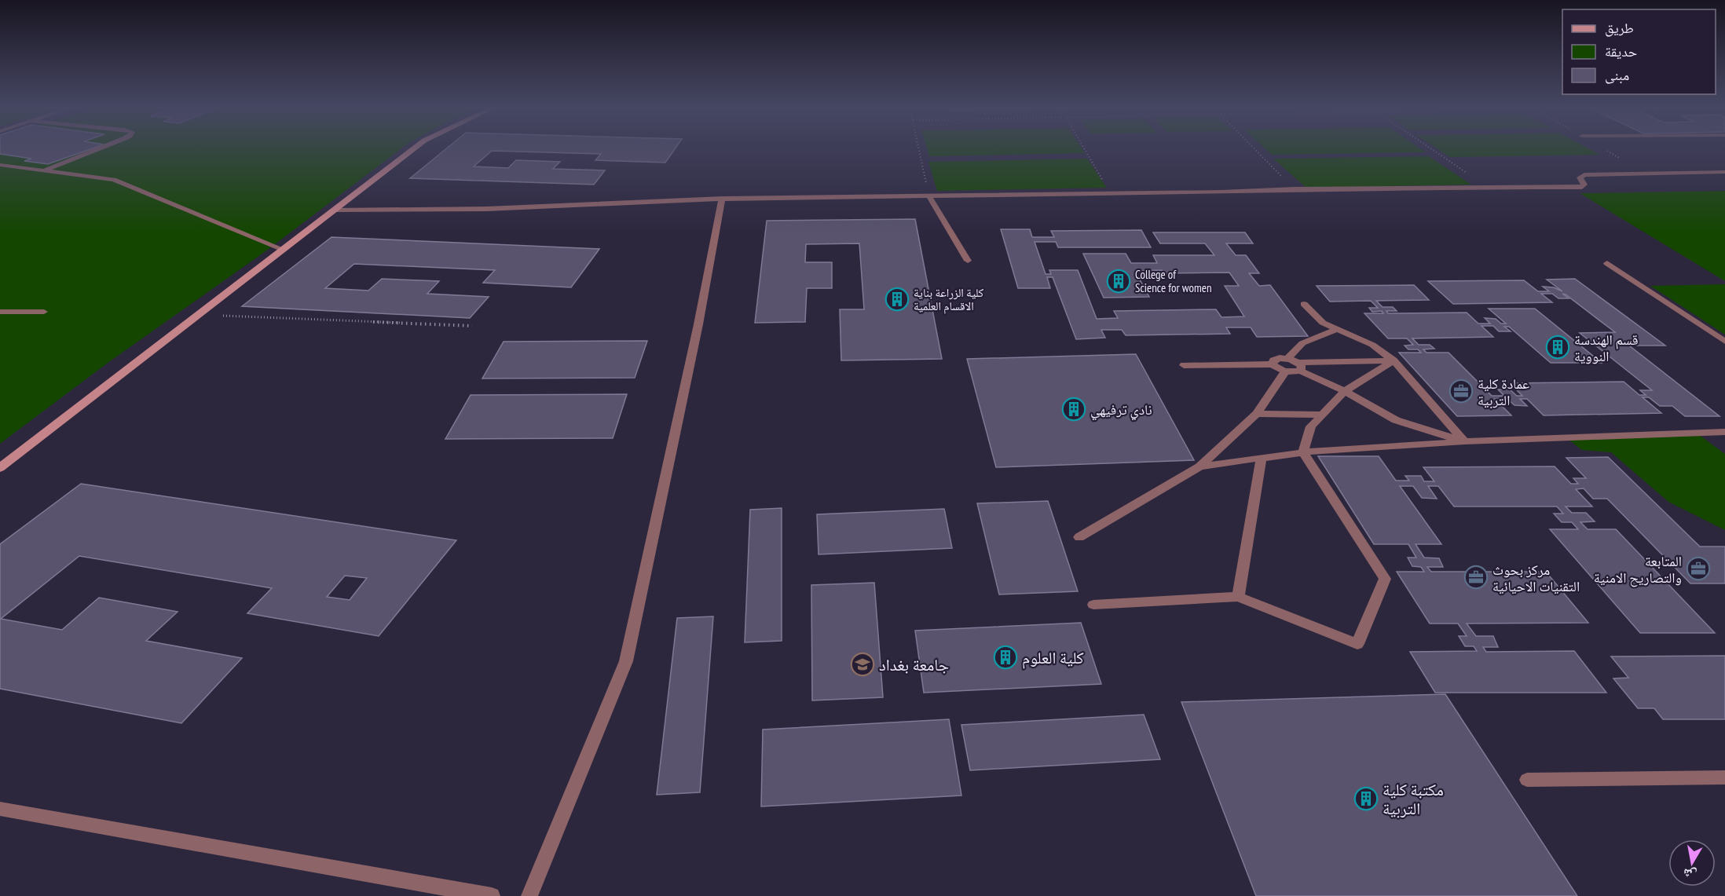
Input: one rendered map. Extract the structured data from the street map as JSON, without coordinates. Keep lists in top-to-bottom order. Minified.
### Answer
{"places":{"building":["College of Science for women","كلية الزراعة بناية الاقسام العلمية","قسم الهندسة النووية","نادي ترفيهي","كلية العلوم","مكتبة كلية التربية"],"office":["عمادة كلية التربية","المتابعة والتصاريح الامنية","مركز بحوث التقنيات الاحيائية"],"school or university":["جامعة بغداد"]},"legend":["طريق","حديقة","مبنى"],"north":"bottom"}
